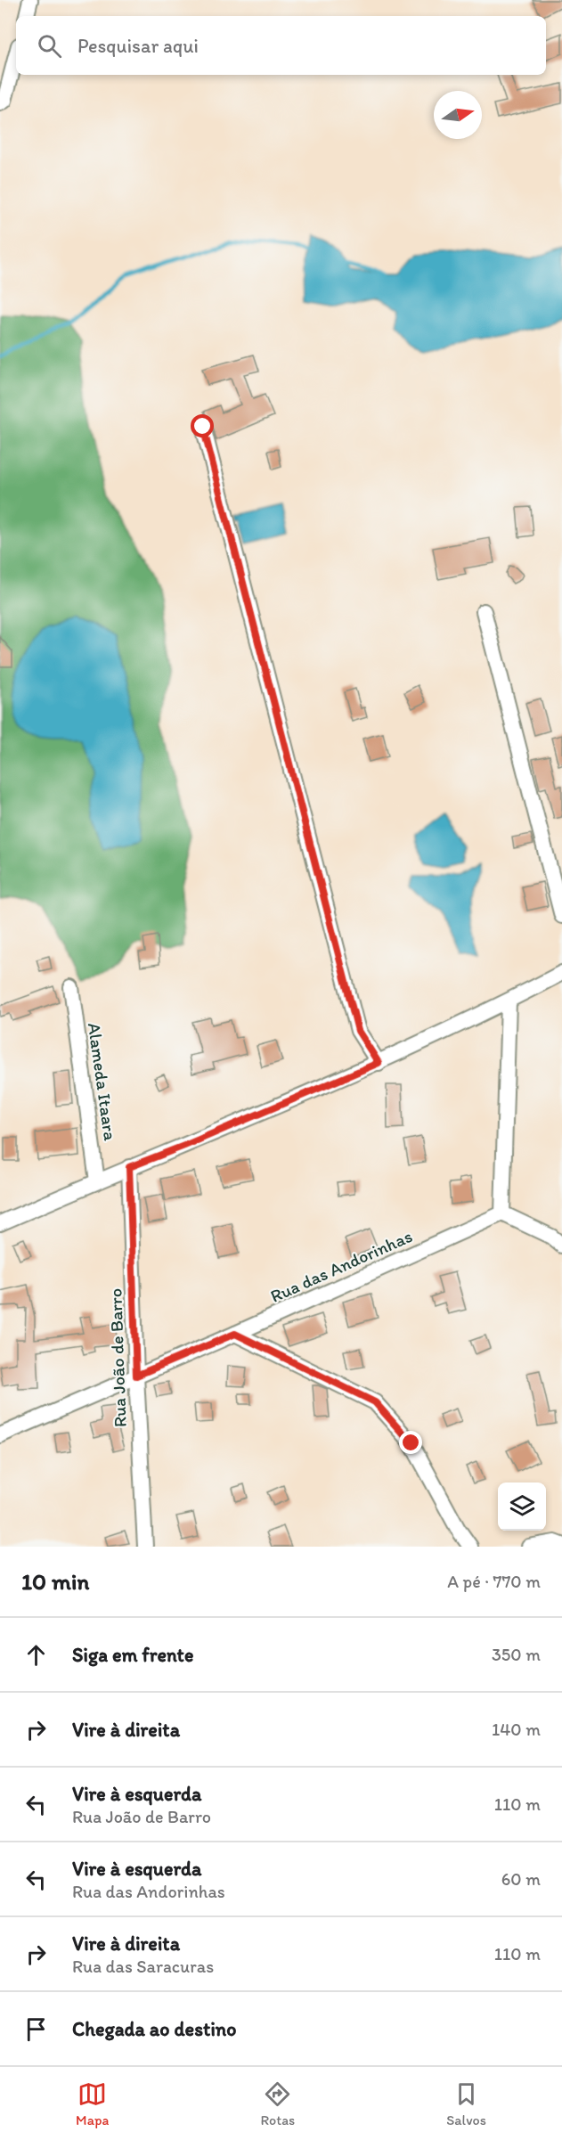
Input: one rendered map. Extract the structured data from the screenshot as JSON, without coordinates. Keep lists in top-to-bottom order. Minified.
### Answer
{"streets":{"street":["Alameda Itaara","Rua das Andorinhas","Rua João de Barro"]},"crossings":[["Rua das Andorinhas","Rua João de Barro"]],"north":"right","page":{"search":"Pesquisar aqui","heading":["10 min","A pé · 770 m"],"list":[["Siga em frente","350 m"],["Vire à direita","140 m"],["Vire à esquerda","Rua João de Barro","110 m"],["Vire à esquerda","Rua das Andorinhas","60 m"],["Vire à direita","Rua das Saracuras","110 m"],"Chegada ao destino"],"nav":["Mapa","Rotas","Salvos"]}}
